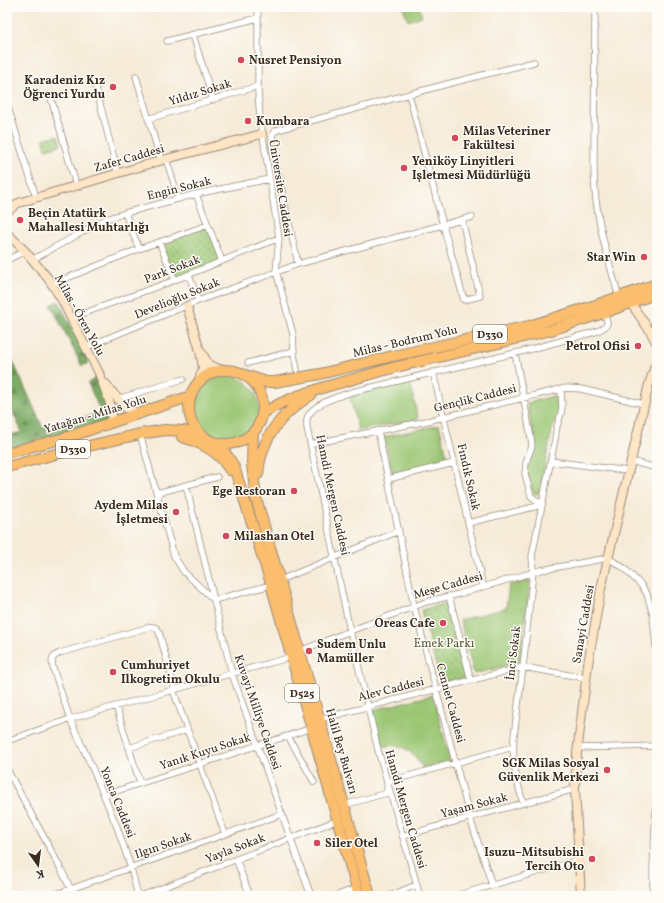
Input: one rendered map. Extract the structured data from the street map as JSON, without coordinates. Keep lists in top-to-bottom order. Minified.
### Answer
{"streets":{"highway":["D330","Milas - Bodrum Yolu","Yatağan - Milas Yolu","D525","Halil Bey Bulvarı"],"street":["Yıldız Sokak","Zafer Caddesi","Engin Sokak","Üniversite Caddesi","Park Sokak","Develioğlu Sokak","Milas - Ören Yolu","Gençlik Caddesi","Fındık Sokak","Hamdi Mergen Caddesi","Meşe Caddesi","Sanayi Caddesi","İnci Sokak","Alev Caddesi","Cennet Caddesi","Kuvayi Milliye Caddesi","Yanık Kuyu Sokak","Yonca Caddesi","Yaşam Sokak","Ilgın Sokak","Yayla Sokak"]},"crossings":[["Yıldız Sokak","Üniversite Caddesi"],["Zafer Caddesi","Üniversite Caddesi"],["Engin Sokak","Üniversite Caddesi"],["Engin Sokak","Milas - Ören Yolu"],["Üniversite Caddesi","Park Sokak"],["Üniversite Caddesi","Develioğlu Sokak"],["Park Sokak","Milas - Ören Yolu"],["Develioğlu Sokak","Milas - Ören Yolu"],["Milas - Bodrum Yolu","Yatağan - Milas Yolu"],["Milas - Bodrum Yolu","Hamdi Mergen Caddesi"],["Milas - Bodrum Yolu","D525"],["Gençlik Caddesi","Fındık Sokak"],["Gençlik Caddesi","Hamdi Mergen Caddesi"],["Gençlik Caddesi","Sanayi Caddesi"],["Gençlik Caddesi","İnci Sokak"],["Gençlik Caddesi","Cennet Caddesi"],["Yatağan - Milas Yolu","D525"],["Fındık Sokak","Hamdi Mergen Caddesi"],["Fındık Sokak","Meşe Caddesi"],["Hamdi Mergen Caddesi","Meşe Caddesi"],["Hamdi Mergen Caddesi","Alev Caddesi"],["Hamdi Mergen Caddesi","Yaşam Sokak"],["Meşe Caddesi","Sanayi Caddesi"],["Meşe Caddesi","İnci Sokak"],["Meşe Caddesi","Cennet Caddesi"],["Meşe Caddesi","Halil Bey Bulvarı"],["Sanayi Caddesi","Alev Caddesi"],["Sanayi Caddesi","Yaşam Sokak"],["İnci Sokak","Alev Caddesi"],["İnci Sokak","Yaşam Sokak"],["Alev Caddesi","Cennet Caddesi"],["Alev Caddesi","Halil Bey Bulvarı"],["D525","Halil Bey Bulvarı"],["Cennet Caddesi","Yaşam Sokak"],["Kuvayi Milliye Caddesi","Yanık Kuyu Sokak"],["Kuvayi Milliye Caddesi","Ilgın Sokak"],["Kuvayi Milliye Caddesi","Yayla Sokak"],["Yanık Kuyu Sokak","Halil Bey Bulvarı"],["Yanık Kuyu Sokak","Yonca Caddesi"],["Halil Bey Bulvarı","Yayla Sokak"],["Yonca Caddesi","Ilgın Sokak"],["Yonca Caddesi","Yayla Sokak"]],"parks":["Emek Parkı"],"places":["Nusret Pensiyon","Karadeniz Kız Öğrenci Yurdu","Kumbara","Milas Veteriner Fakültesi","Yeniköy Linyitleri Işletmesi Müdürlüğü","Beçin Atatürk Mahallesi Muhtarlığı","Star Win","Petrol Ofisi","Ege Restoran","Aydem Milas İşletmesi","Milashan Otel","Oreas Cafe","Sudem Unlu Mamüller","Cumhuriyet Ilkogretim Okulu","SGK Milas Sosyal Güvenlik Merkezi","Siler Otel","Isuzu–Mitsubishi Tercih Oto"],"north":"bottom"}
